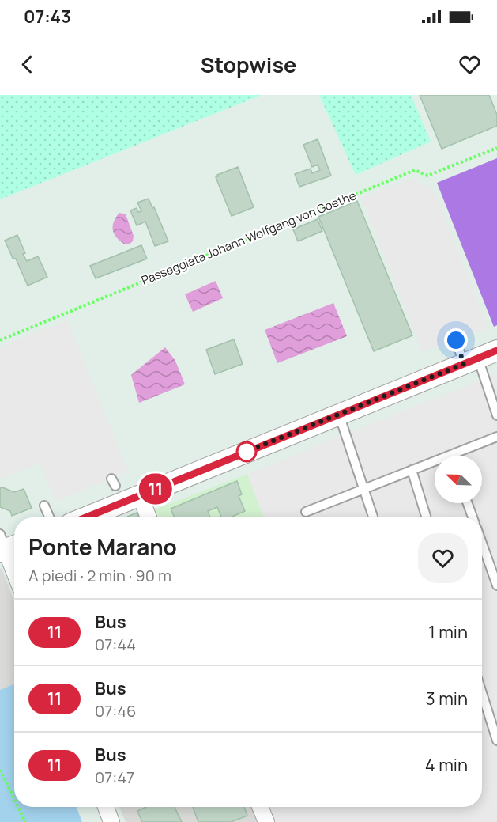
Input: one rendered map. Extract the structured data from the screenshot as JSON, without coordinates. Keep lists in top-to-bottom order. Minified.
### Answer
{"streets":{"path":["Passeggiata Johann Wolfgang von Goethe"]},"lines":["bus line 11"],"north":"top left","page":{"status":"07:43","header":"Stopwise","on_map":"11","heading":["Ponte Marano","A piedi · 2 min · 90 m"],"list":[{"mark":"11","name":"Bus","note":"07:44","value":"1 min"},{"mark":"11","name":"Bus","note":"07:46","value":"3 min"},{"mark":"11","name":"Bus","note":"07:47","value":"4 min"}]}}
